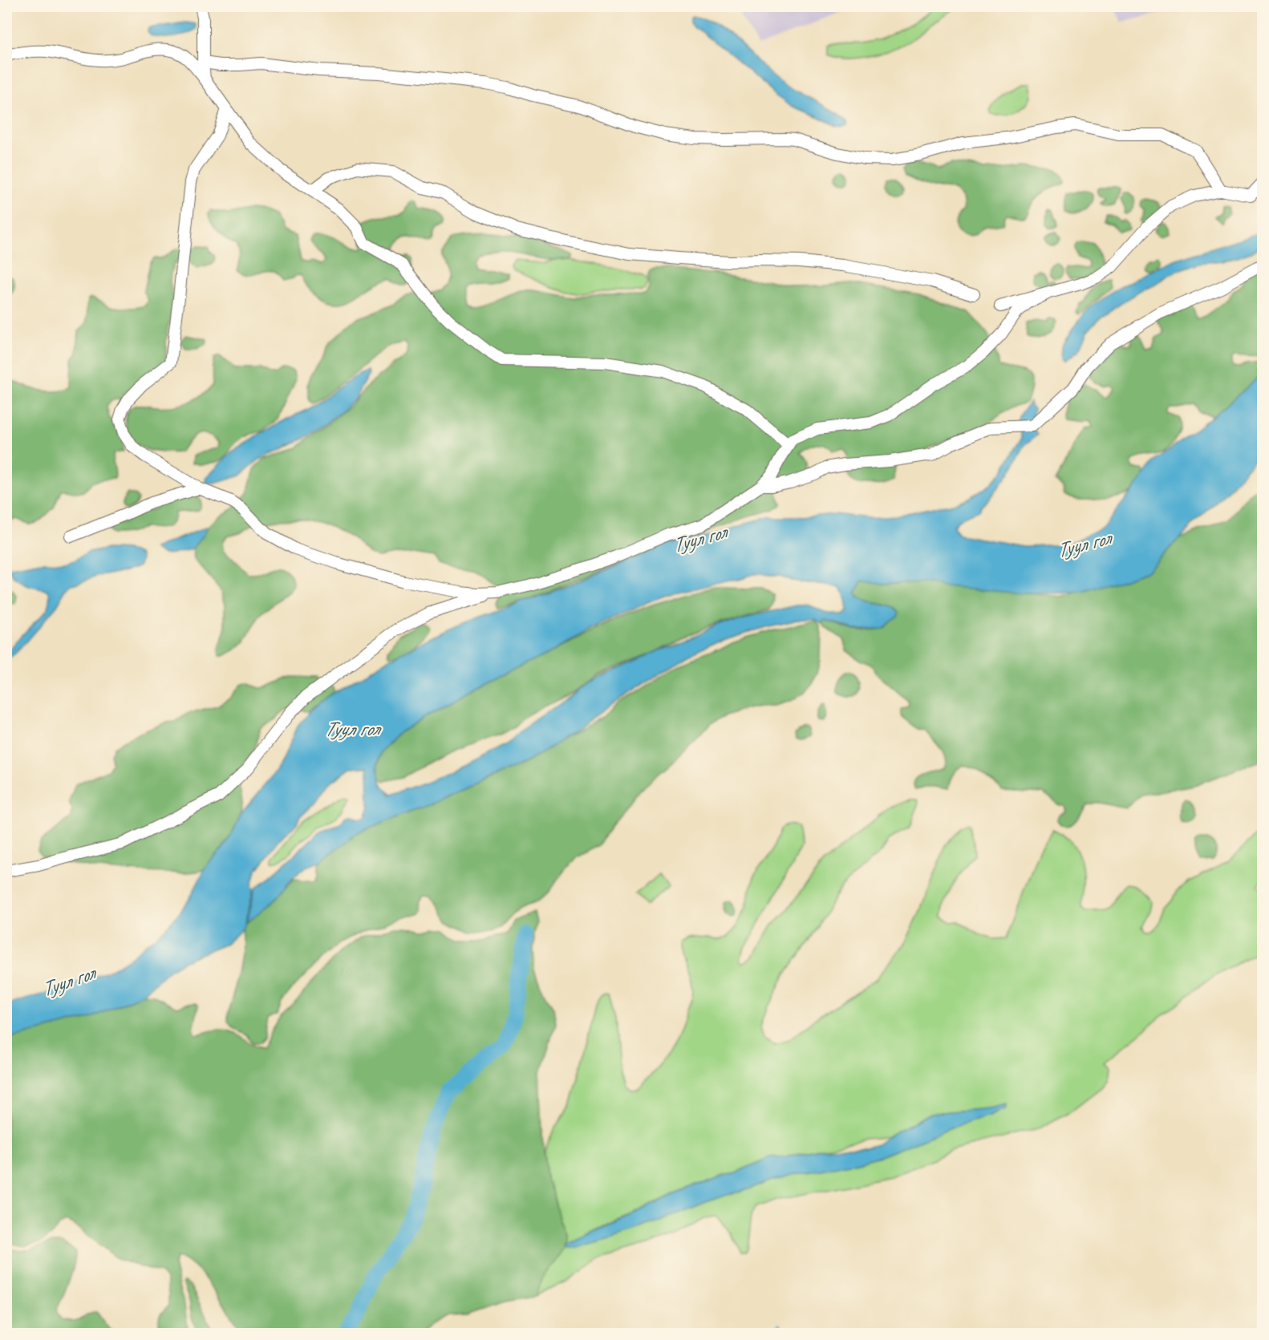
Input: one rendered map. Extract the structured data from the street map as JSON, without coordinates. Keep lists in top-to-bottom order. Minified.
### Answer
{"water":["Туул гол"]}
